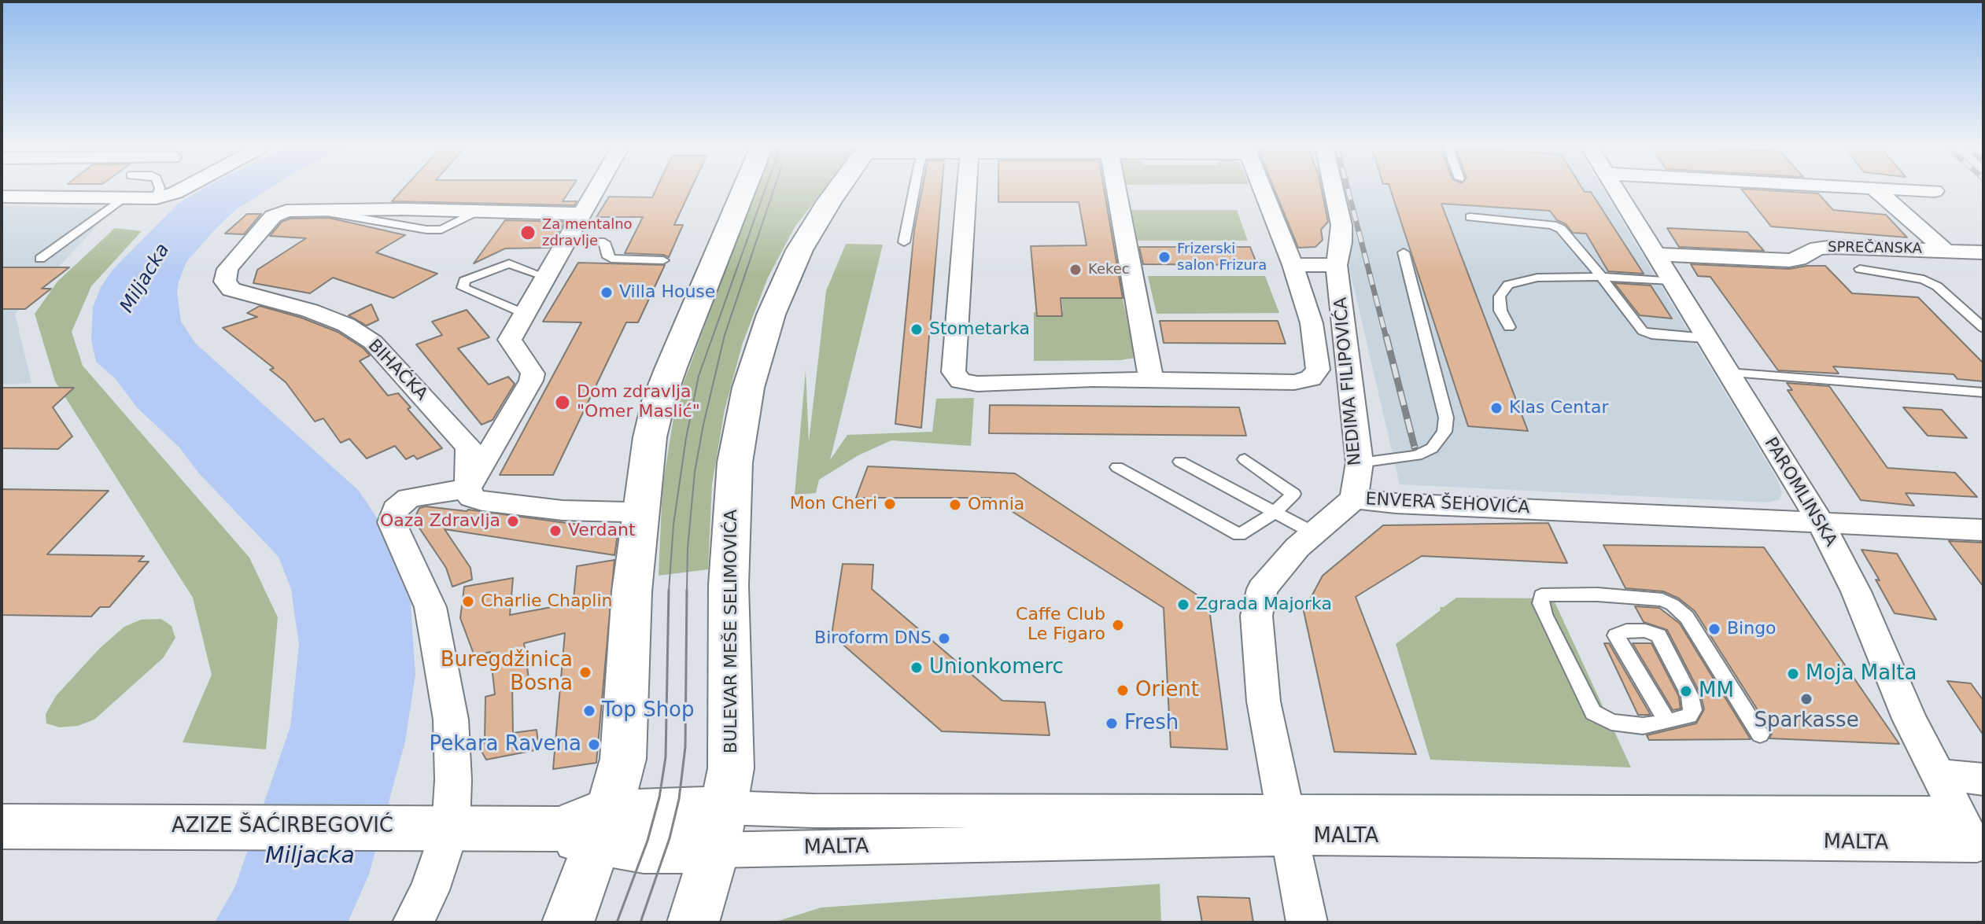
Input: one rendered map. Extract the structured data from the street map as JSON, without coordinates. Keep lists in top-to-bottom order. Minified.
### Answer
{"streets":{"main road":["BULEVAR MEŠE SELIMOVIĆA","AZIZE ŠAĆIRBEGOVIĆ"],"street":["SPREČANSKA","BIHAĆKA","NEDIMA FILIPOVIĆA","PAROMLINSKA","ENVERA ŠEHOVIĆA","MALTA"]},"crossings":[["SPREČANSKA","PAROMLINSKA"],["NEDIMA FILIPOVIĆA","ENVERA ŠEHOVIĆA"],["PAROMLINSKA","ENVERA ŠEHOVIĆA"],["PAROMLINSKA","MALTA"],["ENVERA ŠEHOVIĆA","MALTA"],["BULEVAR MEŠE SELIMOVIĆA","AZIZE ŠAĆIRBEGOVIĆ"],["BULEVAR MEŠE SELIMOVIĆA","MALTA"],["AZIZE ŠAĆIRBEGOVIĆ","MALTA"]],"water":["Miljacka"],"places":["Za mentalno zdravlje","Frizerski salon Frizura","Kekec","Villa House","Stometarka","Dom zdravlja \"Omer Maslić\"","Klas Centar","Mon Cheri","Omnia","Oaza Zdravlja","Verdant","Charlie Chaplin","Zgrada Majorka","Caffe Club Le Figaro","Bingo","Biroform DNS","Unionkomerc","Buregdžinica Bosna","Moja Malta","Orient","MM","Sparkasse","Top Shop","Fresh","Pekara Ravena"]}
